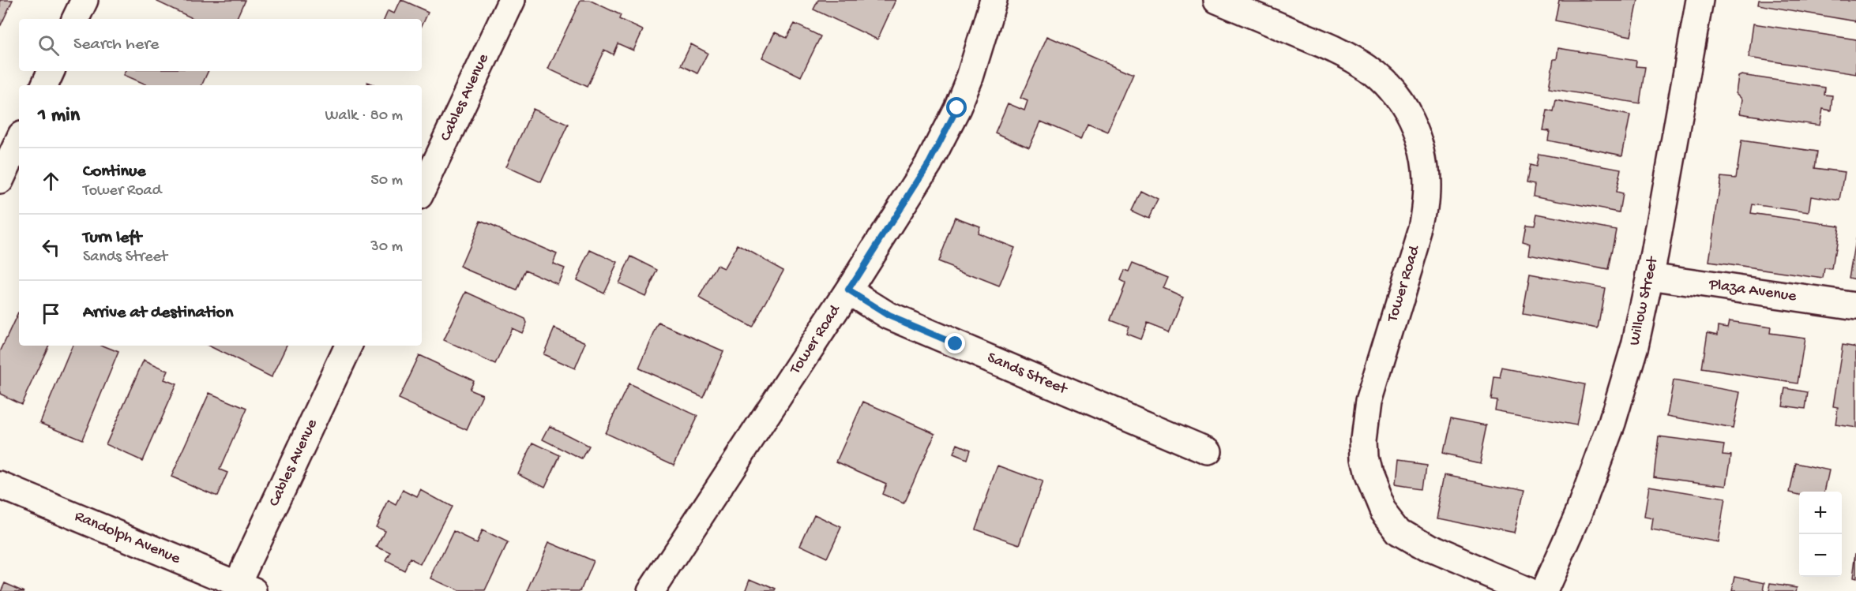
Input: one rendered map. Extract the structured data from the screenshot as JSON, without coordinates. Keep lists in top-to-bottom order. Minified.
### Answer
{"streets":{"street":["Cables Avenue","Tower Road","Plaza Avenue","Willow Street","Sands Street","Randolph Avenue"]},"crossings":[["Cables Avenue","Randolph Avenue"],["Tower Road","Sands Street"],["Plaza Avenue","Willow Street"]],"page":{"search":"Search here","heading":["1 min","Walk · 80 m"],"list":[["Continue","Tower Road","50 m"],["Turn left","Sands Street","30 m"],"Arrive at destination"],"map_buttons":["+","−"]}}
